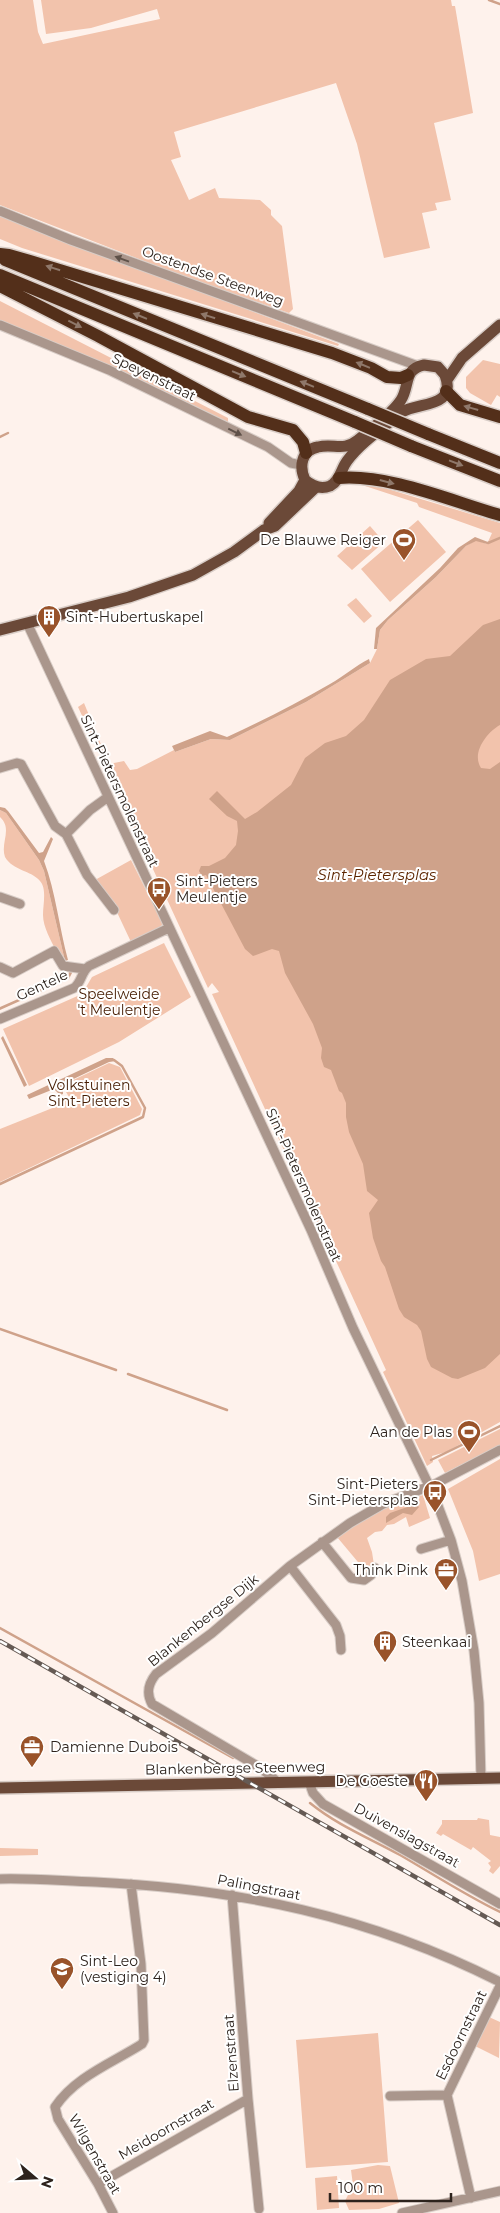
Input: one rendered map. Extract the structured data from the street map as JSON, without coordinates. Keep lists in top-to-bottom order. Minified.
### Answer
{"streets":{"main road":["Oostendse Steenweg","Blankenbergse Steenweg"],"street":["Speyenstraat","Sint-Pietersmolenstraat","Gentele","Blankenbergse Dijk","Duivenslagstraat","Palingstraat","Esdoornstraat","Elzenstraat","Meidoornstraat","Wilgenstraat"]},"crossings":[["Sint-Pietersmolenstraat","Gentele"],["Sint-Pietersmolenstraat","Blankenbergse Dijk"],["Sint-Pietersmolenstraat","Blankenbergse Steenweg"],["Blankenbergse Dijk","Blankenbergse Steenweg"],["Blankenbergse Steenweg","Duivenslagstraat"],["Palingstraat","Elzenstraat"],["Palingstraat","Wilgenstraat"],["Elzenstraat","Meidoornstraat"],["Meidoornstraat","Wilgenstraat"]],"one_way":["Oostendse Steenweg","Speyenstraat"],"water":["Sint-Pietersplas"],"parks":["Speelweide 't Meulentje","Volkstuinen Sint-Pieters"],"places":{"sports":["De Blauwe Reiger","Aan de Plas"],"building":["Sint-Hubertuskapel","Steenkaai"],"bus stop":["Sint-Pieters Meulentje","Sint-Pieters Sint-Pietersplas"],"office":["Think Pink","Damienne Dubois"],"restaurant":["De Goeste"],"school or university":["Sint-Leo (vestiging 4)"]},"scale_bar":"100 m","north":"right"}
